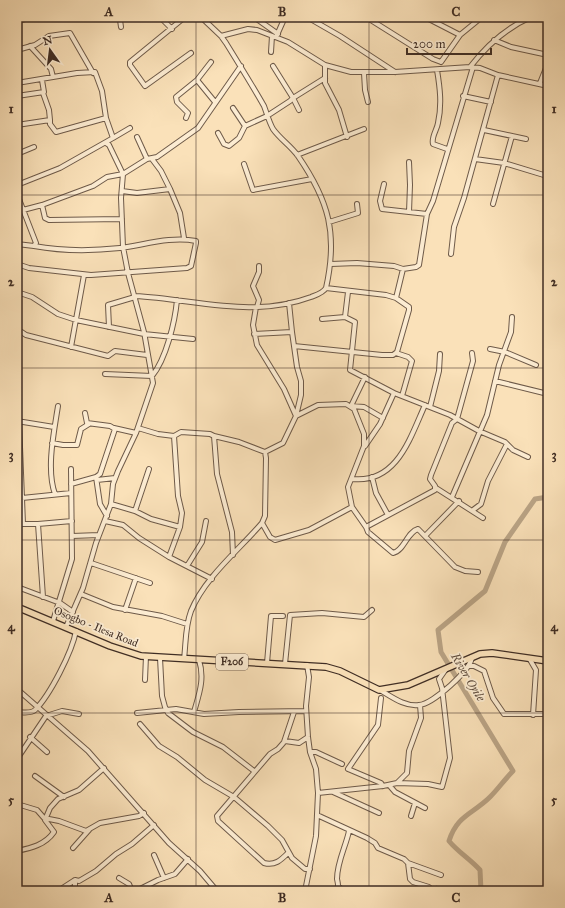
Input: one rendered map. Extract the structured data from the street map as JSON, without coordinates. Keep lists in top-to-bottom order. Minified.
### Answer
{"streets":{"main road":["Osogbo - Ilesa Road","F206"]},"water":["River Oyile"],"scale_bar":"200 m","north":"top","grid":{"columns":["A","B","C"],"rows":["1","2","3","4","5"]}}
